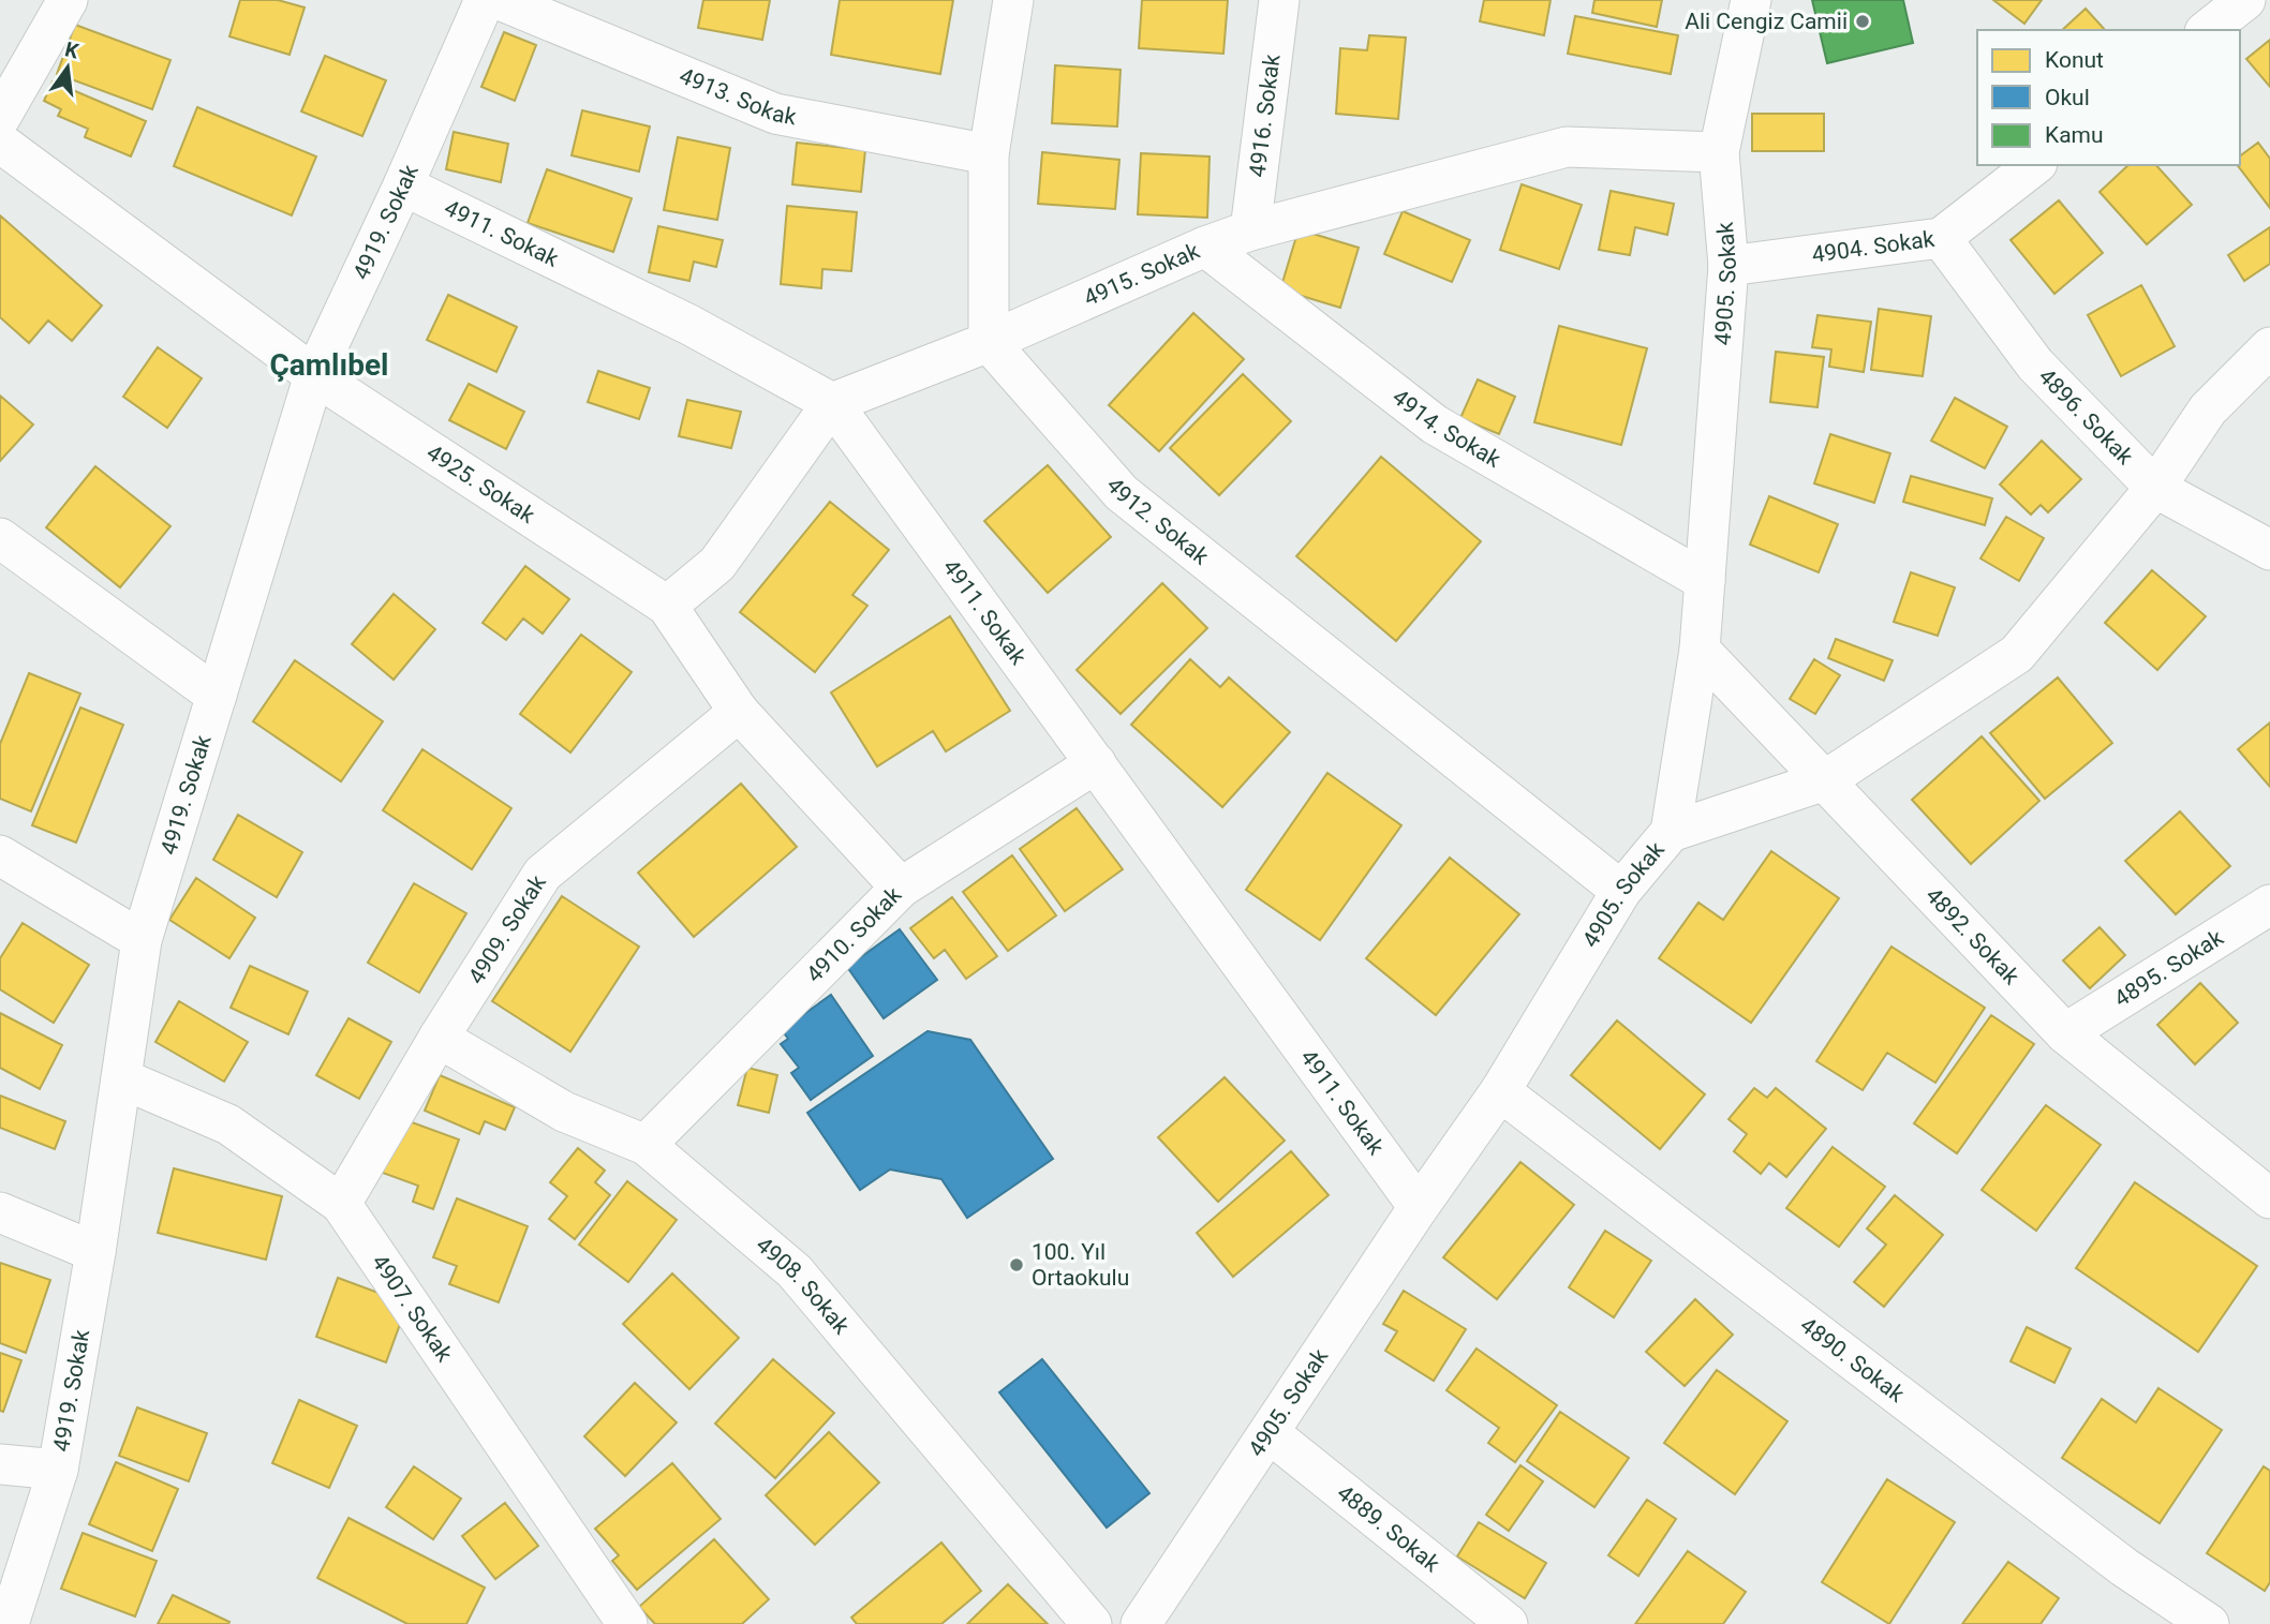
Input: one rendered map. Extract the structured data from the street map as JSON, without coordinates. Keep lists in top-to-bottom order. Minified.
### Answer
{"streets":{"street":["4913. Sokak","4916. Sokak","4919. Sokak","4911. Sokak","4904. Sokak","4915. Sokak","4905. Sokak","4896. Sokak","4914. Sokak","4925. Sokak","4912. Sokak","4909. Sokak","4910. Sokak","4892. Sokak","4895. Sokak","4908. Sokak","4907. Sokak","4890. Sokak","4889. Sokak"]},"crossings":[["4916. Sokak","4915. Sokak"],["4919. Sokak","4911. Sokak"],["4919. Sokak","4925. Sokak"],["4919. Sokak","4907. Sokak"],["4911. Sokak","4915. Sokak"],["4911. Sokak","4905. Sokak"],["4911. Sokak","4910. Sokak"],["4904. Sokak","4905. Sokak"],["4904. Sokak","4896. Sokak"],["4915. Sokak","4905. Sokak"],["4915. Sokak","4914. Sokak"],["4915. Sokak","4912. Sokak"],["4905. Sokak","4914. Sokak"],["4905. Sokak","4912. Sokak"],["4905. Sokak","4892. Sokak"],["4905. Sokak","4890. Sokak"],["4905. Sokak","4889. Sokak"],["4925. Sokak","4909. Sokak"],["4925. Sokak","4910. Sokak"],["4909. Sokak","4908. Sokak"],["4909. Sokak","4907. Sokak"],["4910. Sokak","4908. Sokak"],["4892. Sokak","4895. Sokak"]],"districts":["Çamlıbel"],"places":["Ali Cengiz Camii","100. Yıl Ortaokulu"],"legend":["Konut","Okul","Kamu"],"north":"top"}
